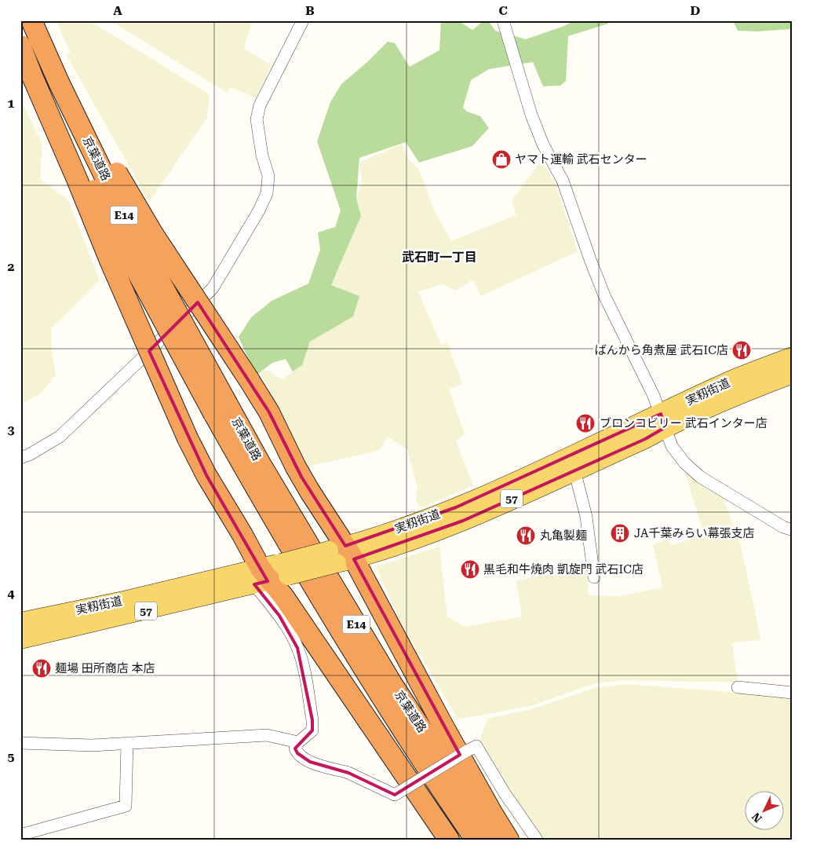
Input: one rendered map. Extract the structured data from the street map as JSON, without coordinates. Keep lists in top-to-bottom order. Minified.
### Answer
{"streets":{"highway":["京葉道路","E14"],"main road":["実籾街道","57"]},"districts":["武石町一丁目"],"places":{"shop":["ヤマト運輸 武石センター"],"restaurant":["ばんから角煮屋 武石IC店","ブロンコビリー 武石インター店","丸亀製麺","黒毛和牛焼肉 凱旋門 武石IC店","麺場 田所商店 本店"],"building":["JA千葉みらい幕張支店"]},"north":"bottom left","grid":{"columns":["A","B","C","D"],"rows":["1","2","3","4","5"]}}
